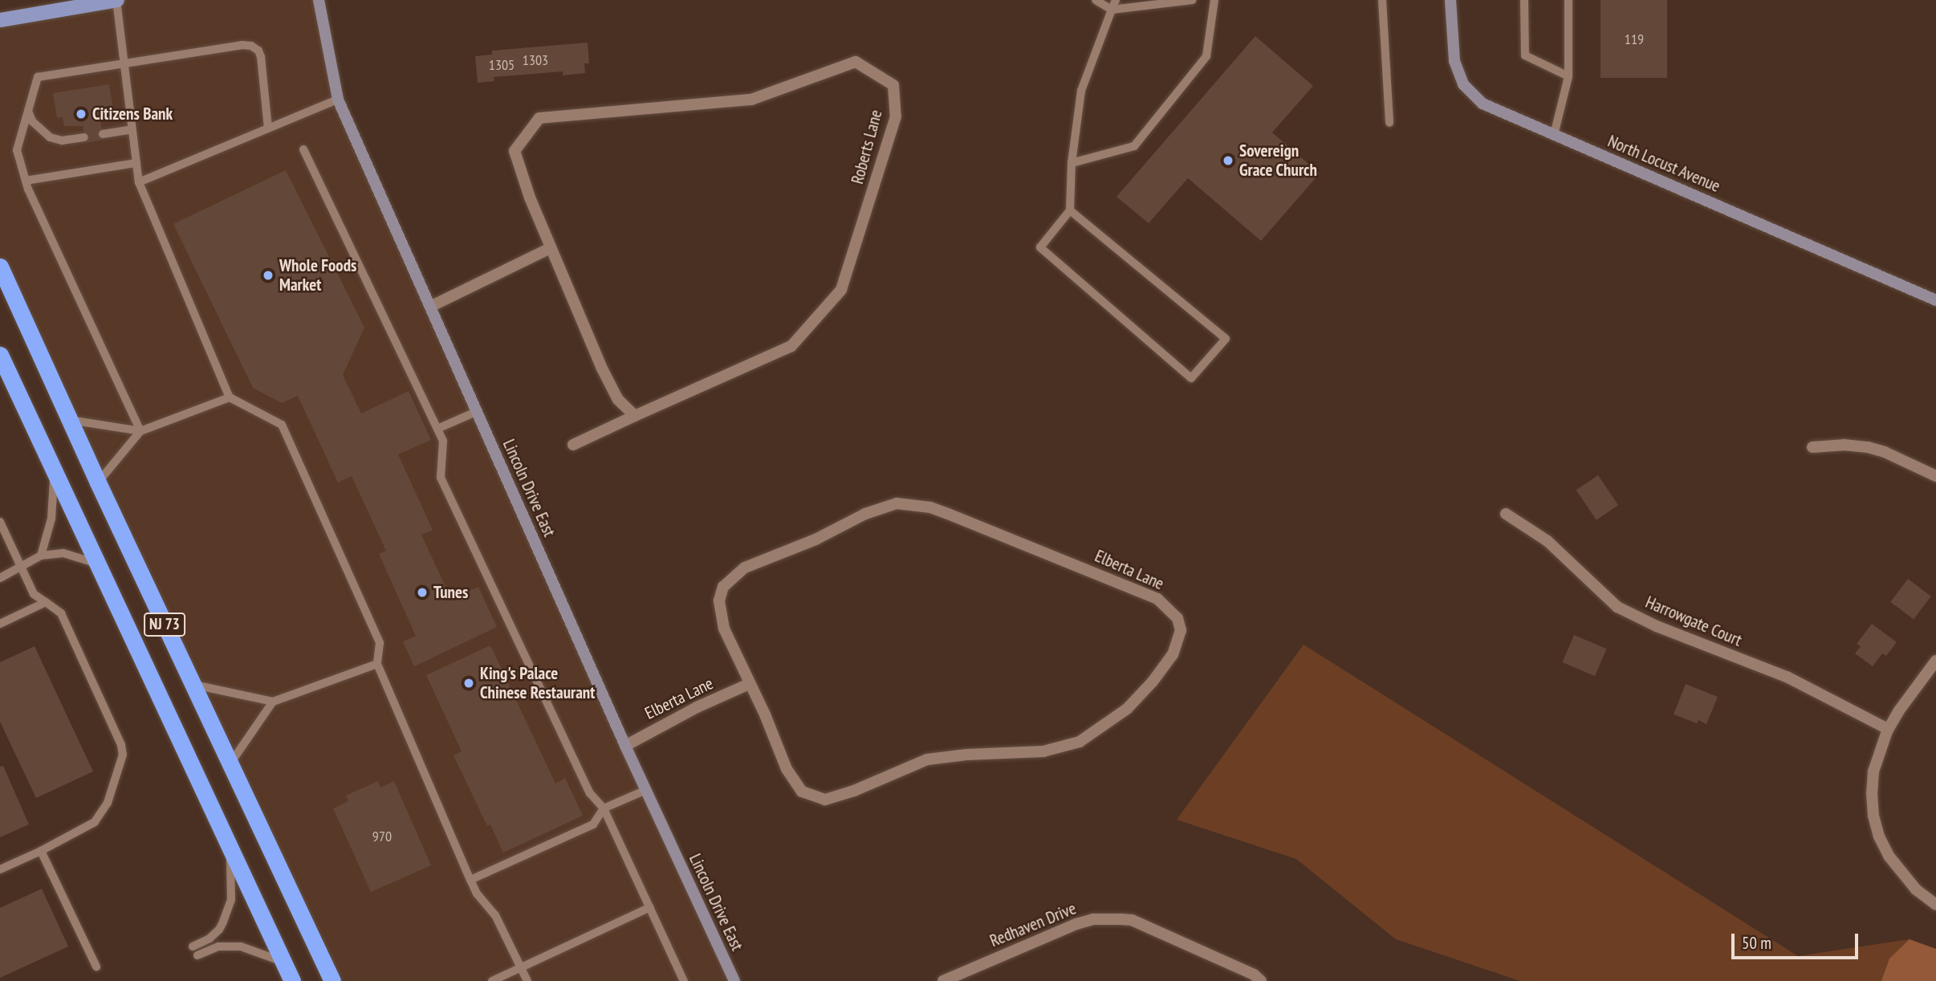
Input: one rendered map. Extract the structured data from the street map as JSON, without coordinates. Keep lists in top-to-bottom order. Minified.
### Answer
{"streets":{"highway":["NJ 73"],"street":["Roberts Lane","North Locust Avenue","Lincoln Drive East","Elberta Lane","Harrowgate Court","Redhaven Drive"]},"crossings":[["Lincoln Drive East","Elberta Lane"]],"places":["Citizens Bank","Sovereign Grace Church","Whole Foods Market","Tunes","King's Palace Chinese Restaurant"],"house_numbers":["119","1303","1305","970"],"scale_bar":"50 m"}
